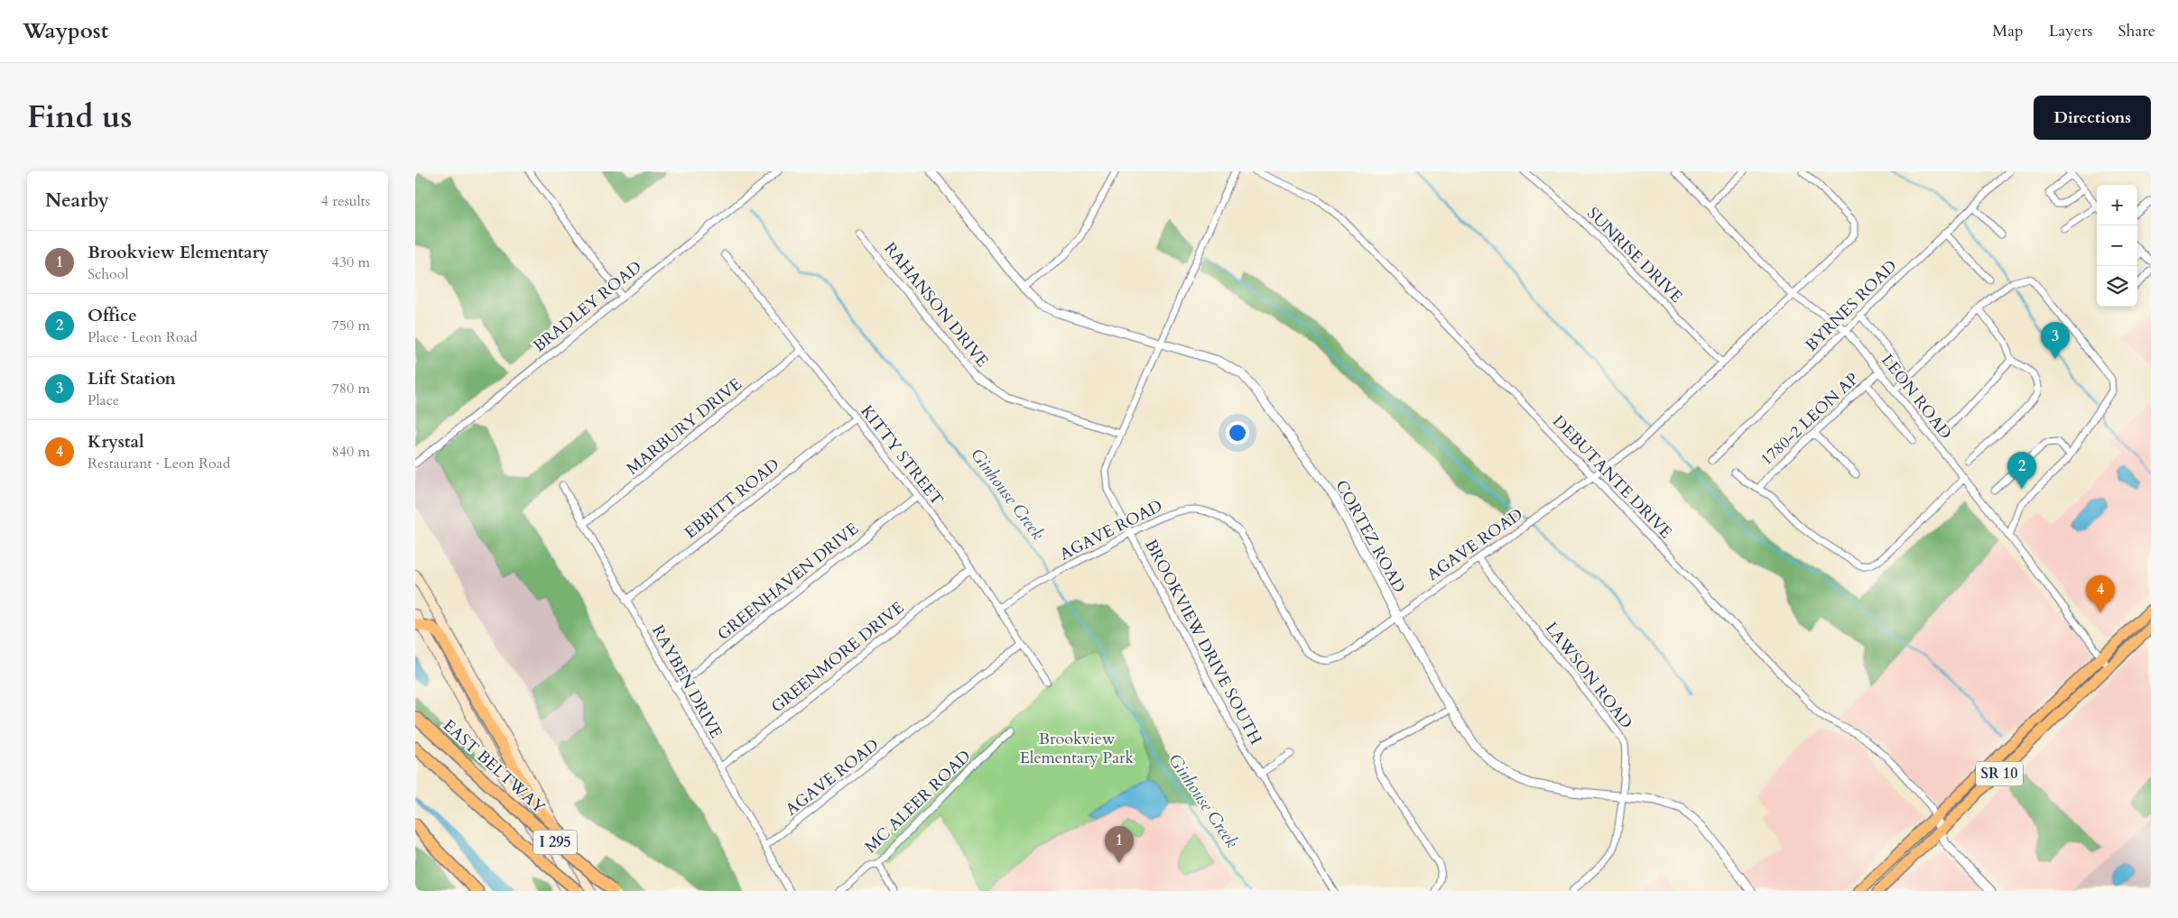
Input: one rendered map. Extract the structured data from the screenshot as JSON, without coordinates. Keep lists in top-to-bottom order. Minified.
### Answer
{"streets":{"highway":["EAST BELTWAY","SR 10","I 295"],"street":["SUNRISE DRIVE","RAHANSON DRIVE","BYRNES ROAD","BRADLEY ROAD","LEON ROAD","1780-2 LEON AP","MARBURY DRIVE","KITTY STREET","DEBUTANTE DRIVE","EBBITT ROAD","AGAVE ROAD","CORTEZ ROAD","GREENHAVEN DRIVE","BROOKVIEW DRIVE SOUTH","GREENMORE DRIVE","LAWSON ROAD","RAYBEN DRIVE","MC ALEER ROAD"]},"crossings":[["SUNRISE DRIVE","AGAVE ROAD"],["RAHANSON DRIVE","BROOKVIEW DRIVE SOUTH"],["BYRNES ROAD","LEON ROAD"],["LEON ROAD","1780-2 LEON AP"],["LEON ROAD","AGAVE ROAD"],["LEON ROAD","SR 10"],["MARBURY DRIVE","KITTY STREET"],["MARBURY DRIVE","RAYBEN DRIVE"],["KITTY STREET","EBBITT ROAD"],["KITTY STREET","AGAVE ROAD"],["KITTY STREET","GREENHAVEN DRIVE"],["KITTY STREET","GREENMORE DRIVE"],["DEBUTANTE DRIVE","AGAVE ROAD"],["DEBUTANTE DRIVE","SR 10"],["EBBITT ROAD","RAYBEN DRIVE"],["AGAVE ROAD","CORTEZ ROAD"],["AGAVE ROAD","BROOKVIEW DRIVE SOUTH"],["AGAVE ROAD","LAWSON ROAD"],["AGAVE ROAD","RAYBEN DRIVE"],["CORTEZ ROAD","BROOKVIEW DRIVE SOUTH"],["CORTEZ ROAD","LAWSON ROAD"],["GREENHAVEN DRIVE","RAYBEN DRIVE"],["GREENMORE DRIVE","RAYBEN DRIVE"]],"water":["Ginhouse Creek"],"parks":["Brookview Elementary Park"],"page":{"header":"Waypost","nav":["Map","Layers","Share"],"title":"Find us","buttons":"Directions","heading":["Nearby","4 results"],"map_buttons":["+","−"],"list":[{"mark":"1","name":"Brookview Elementary","note":"School","value":"430 m"},{"mark":"2","name":"Office","note":"Place · Leon Road","value":"750 m"},{"mark":"3","name":"Lift Station","note":"Place","value":"780 m"},{"mark":"4","name":"Krystal","note":"Restaurant · Leon Road","value":"840 m"}],"pins":["3","2","4","1"]}}
